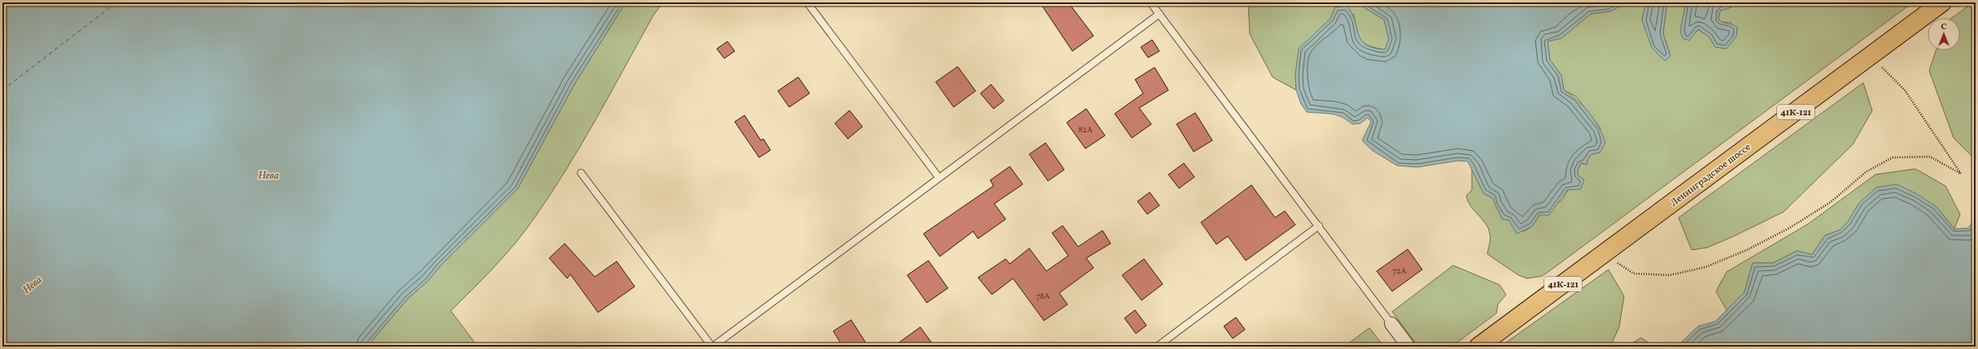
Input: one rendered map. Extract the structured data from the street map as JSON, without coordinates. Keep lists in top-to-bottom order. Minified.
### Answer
{"streets":{"main road":["41К-121","Ленинградское шоссе"]},"water":["Нева"],"house_numbers":["82А","72А","78А"],"north":"top"}
